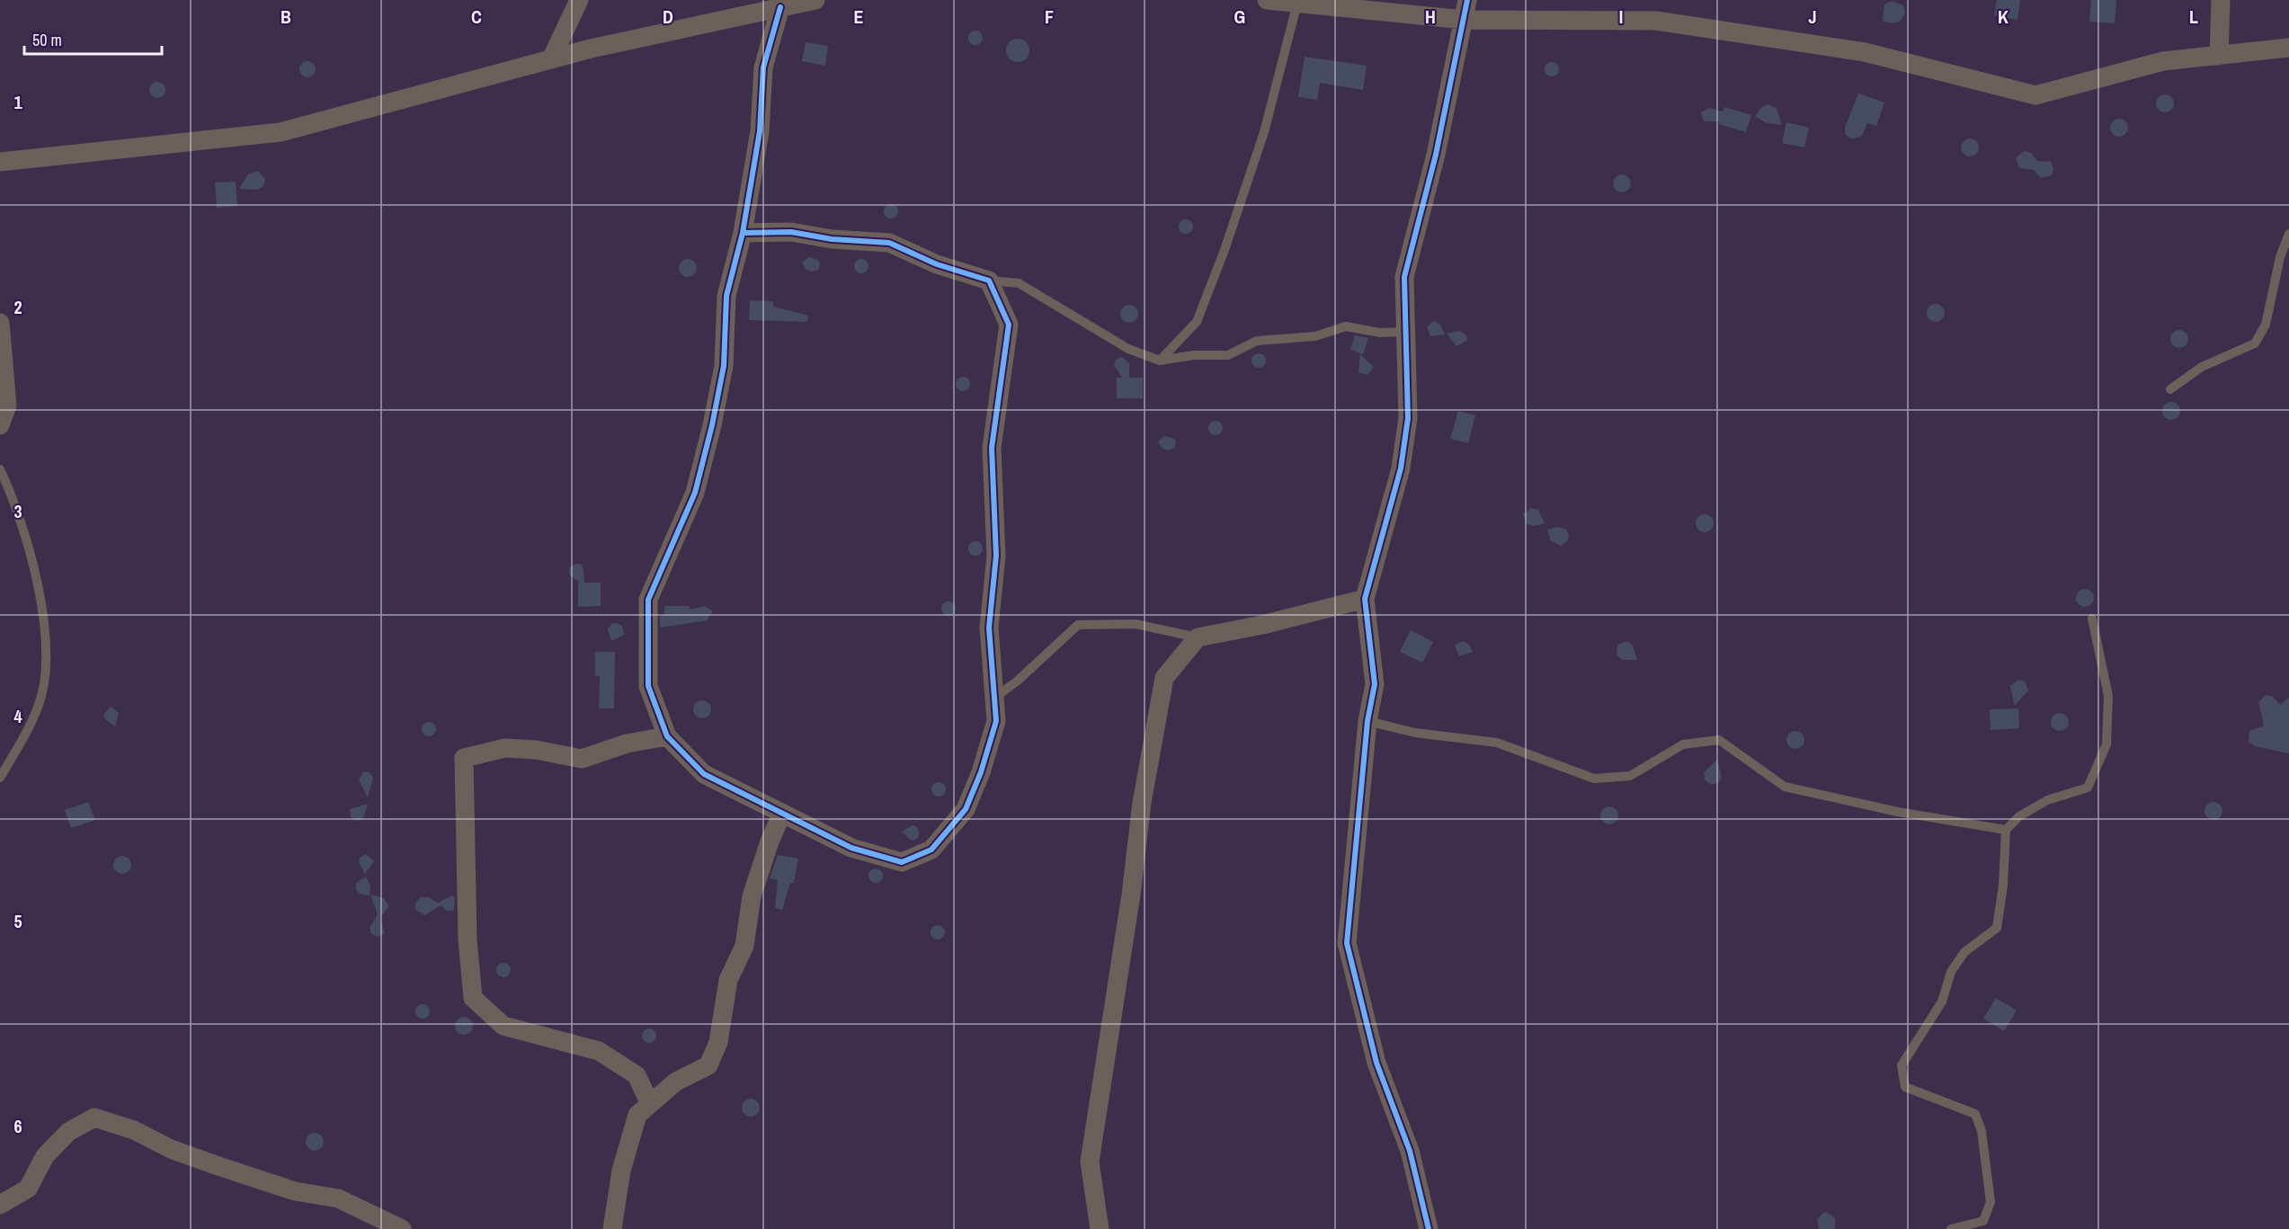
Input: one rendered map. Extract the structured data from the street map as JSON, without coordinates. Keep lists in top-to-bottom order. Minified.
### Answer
{"scale_bar":"50 m","grid":{"columns":["B","C","D","E","F","G","H","I","J","K","L"],"rows":["1","2","3","4","5","6"]}}
